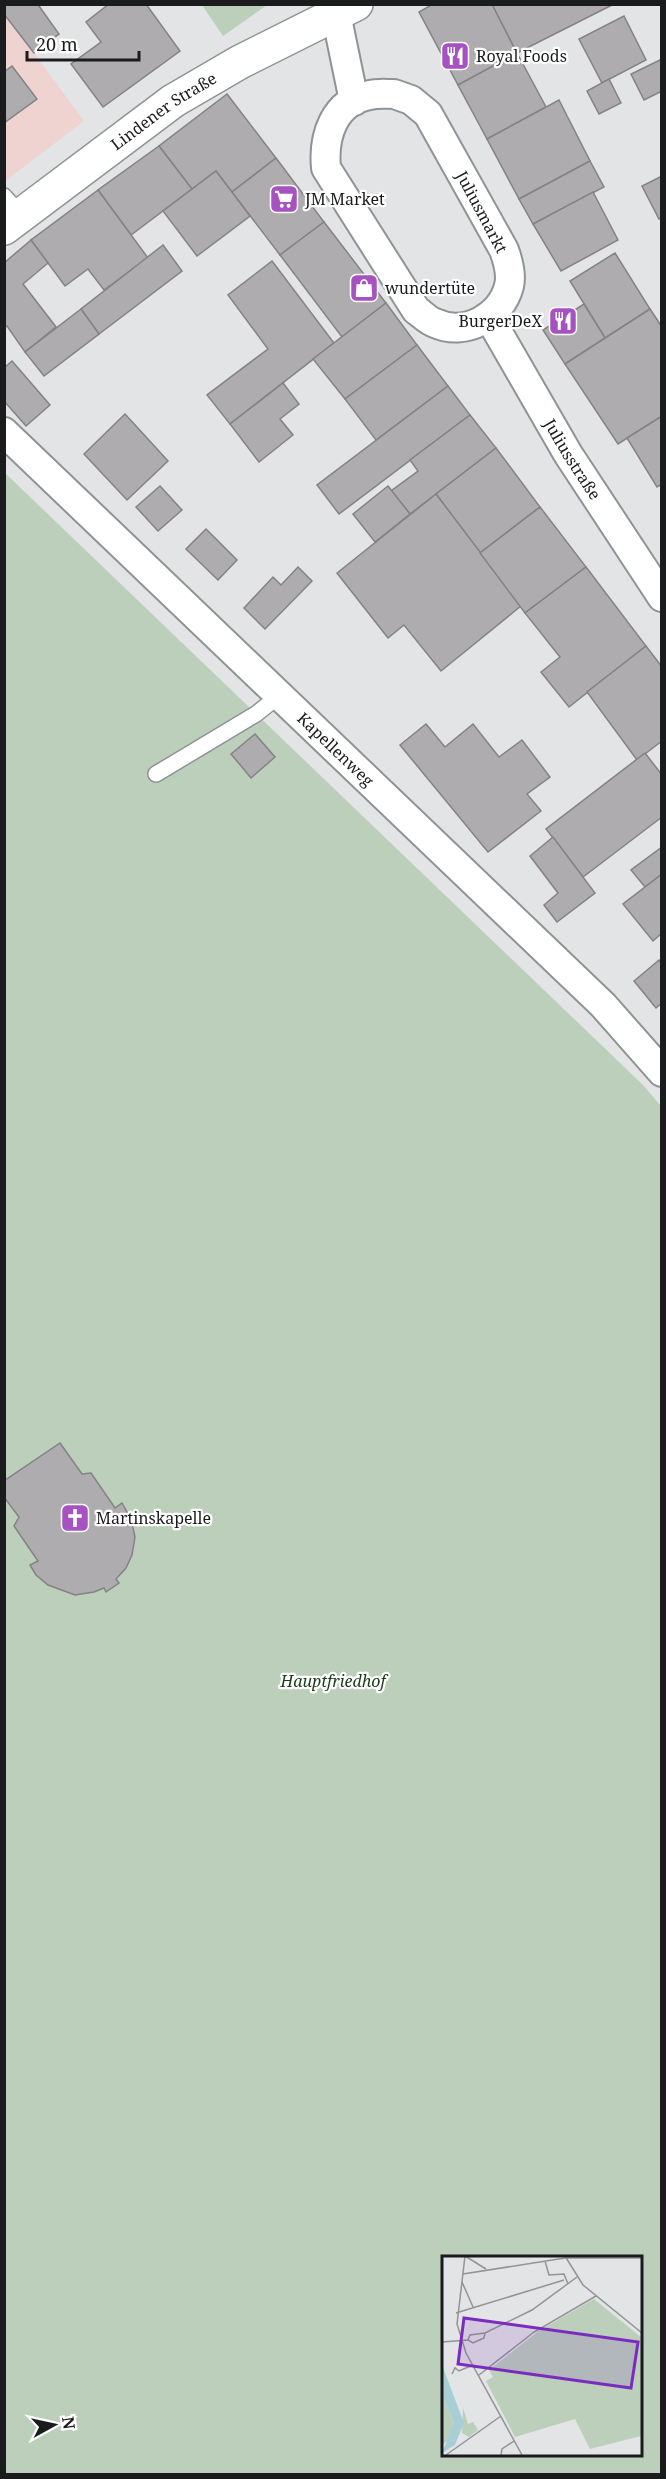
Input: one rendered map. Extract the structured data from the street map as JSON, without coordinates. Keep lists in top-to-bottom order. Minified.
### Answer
{"streets":{"main road":["Lindener Straße"],"street":["Juliusmarkt","Juliusstraße","Kapellenweg"]},"crossings":[["Juliusmarkt","Juliusstraße"]],"parks":["Hauptfriedhof"],"places":{"restaurant":["Royal Foods","BurgerDeX"],"supermarket":["JM Market"],"shop":["wundertüte"],"church":["Martinskapelle"]},"scale_bar":"20 m","north":"right"}
